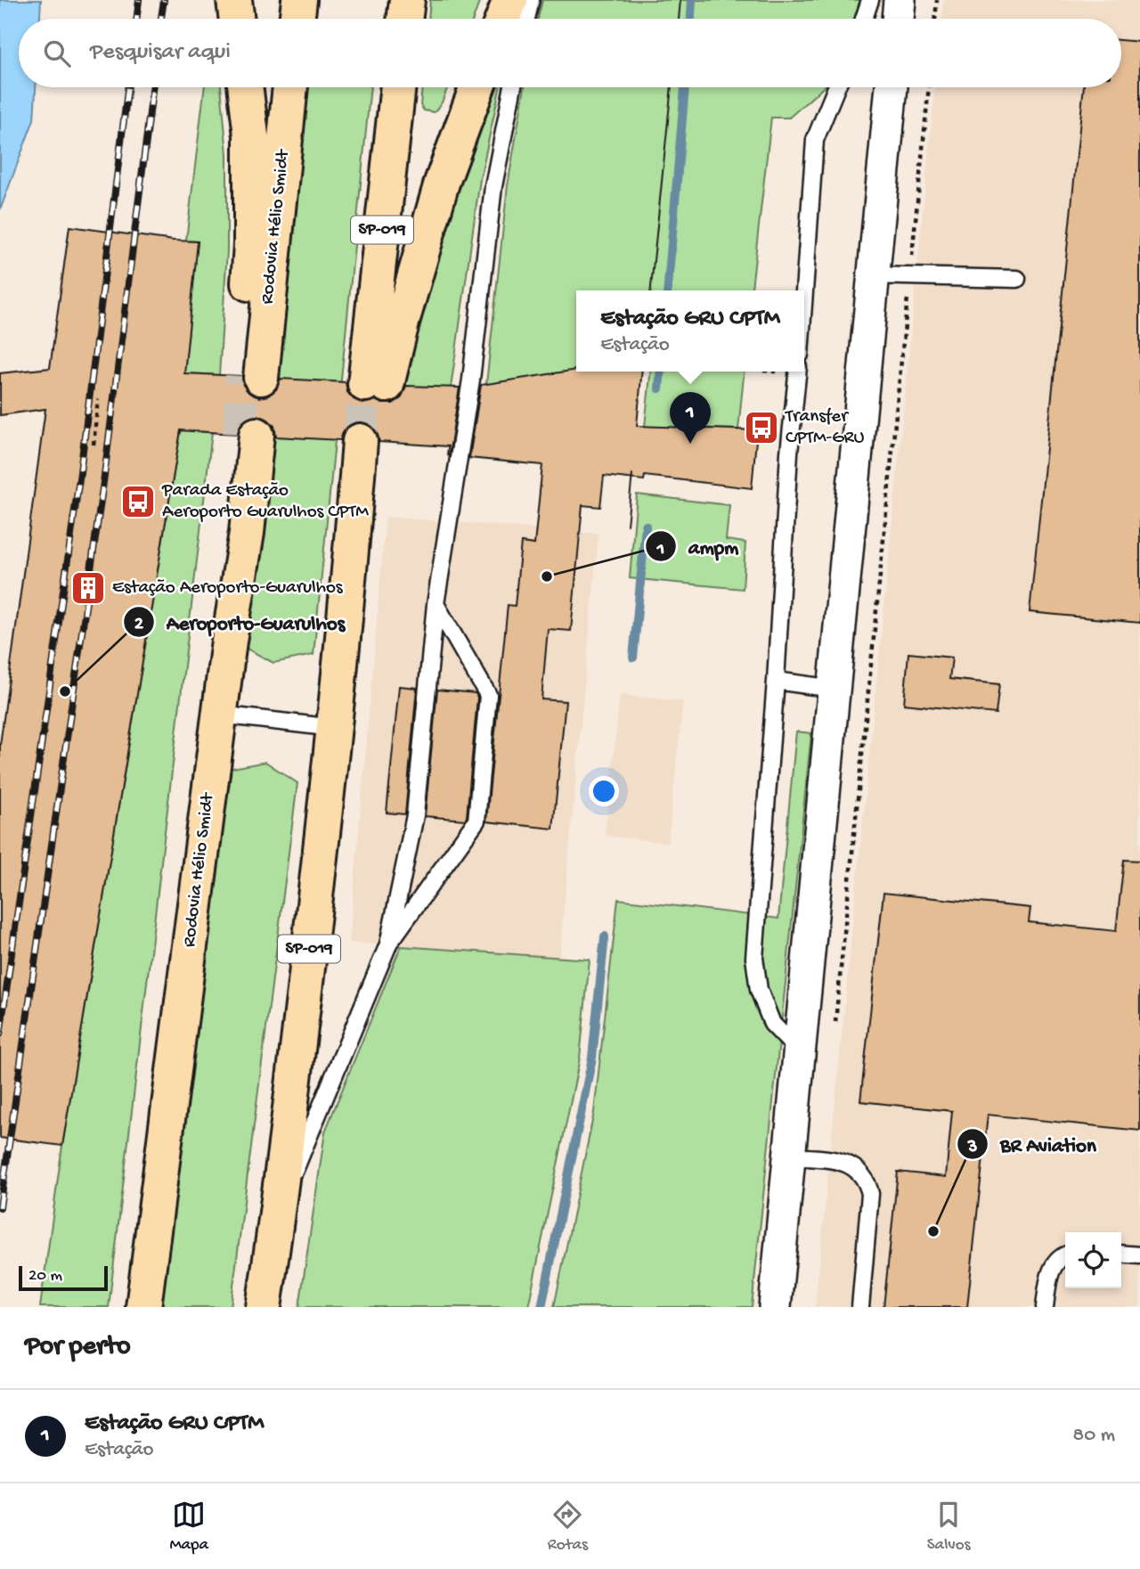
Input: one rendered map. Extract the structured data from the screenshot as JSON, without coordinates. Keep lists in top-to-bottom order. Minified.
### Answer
{"streets":{"main road":["Rodovia Hélio Smidt","SP-019"]},"places":{"bus stop":["Transfer CPTM-GRU","Parada Estação Aeroporto Guarulhos CPTM"],"other":["ampm","Aeroporto-Guarulhos","BR Aviation"],"building":["Estação Aeroporto-Guarulhos"]},"scale_bar":"20 m","page":{"search":"Pesquisar aqui","popup":["Estação GRU CPTM","Estação"],"pins":"1","scale":"20 m","heading":"Por perto","list":[{"mark":"1","name":"Estação GRU CPTM","note":"Estação","value":"80 m"}],"nav":["Mapa","Rotas","Salvos"]}}
